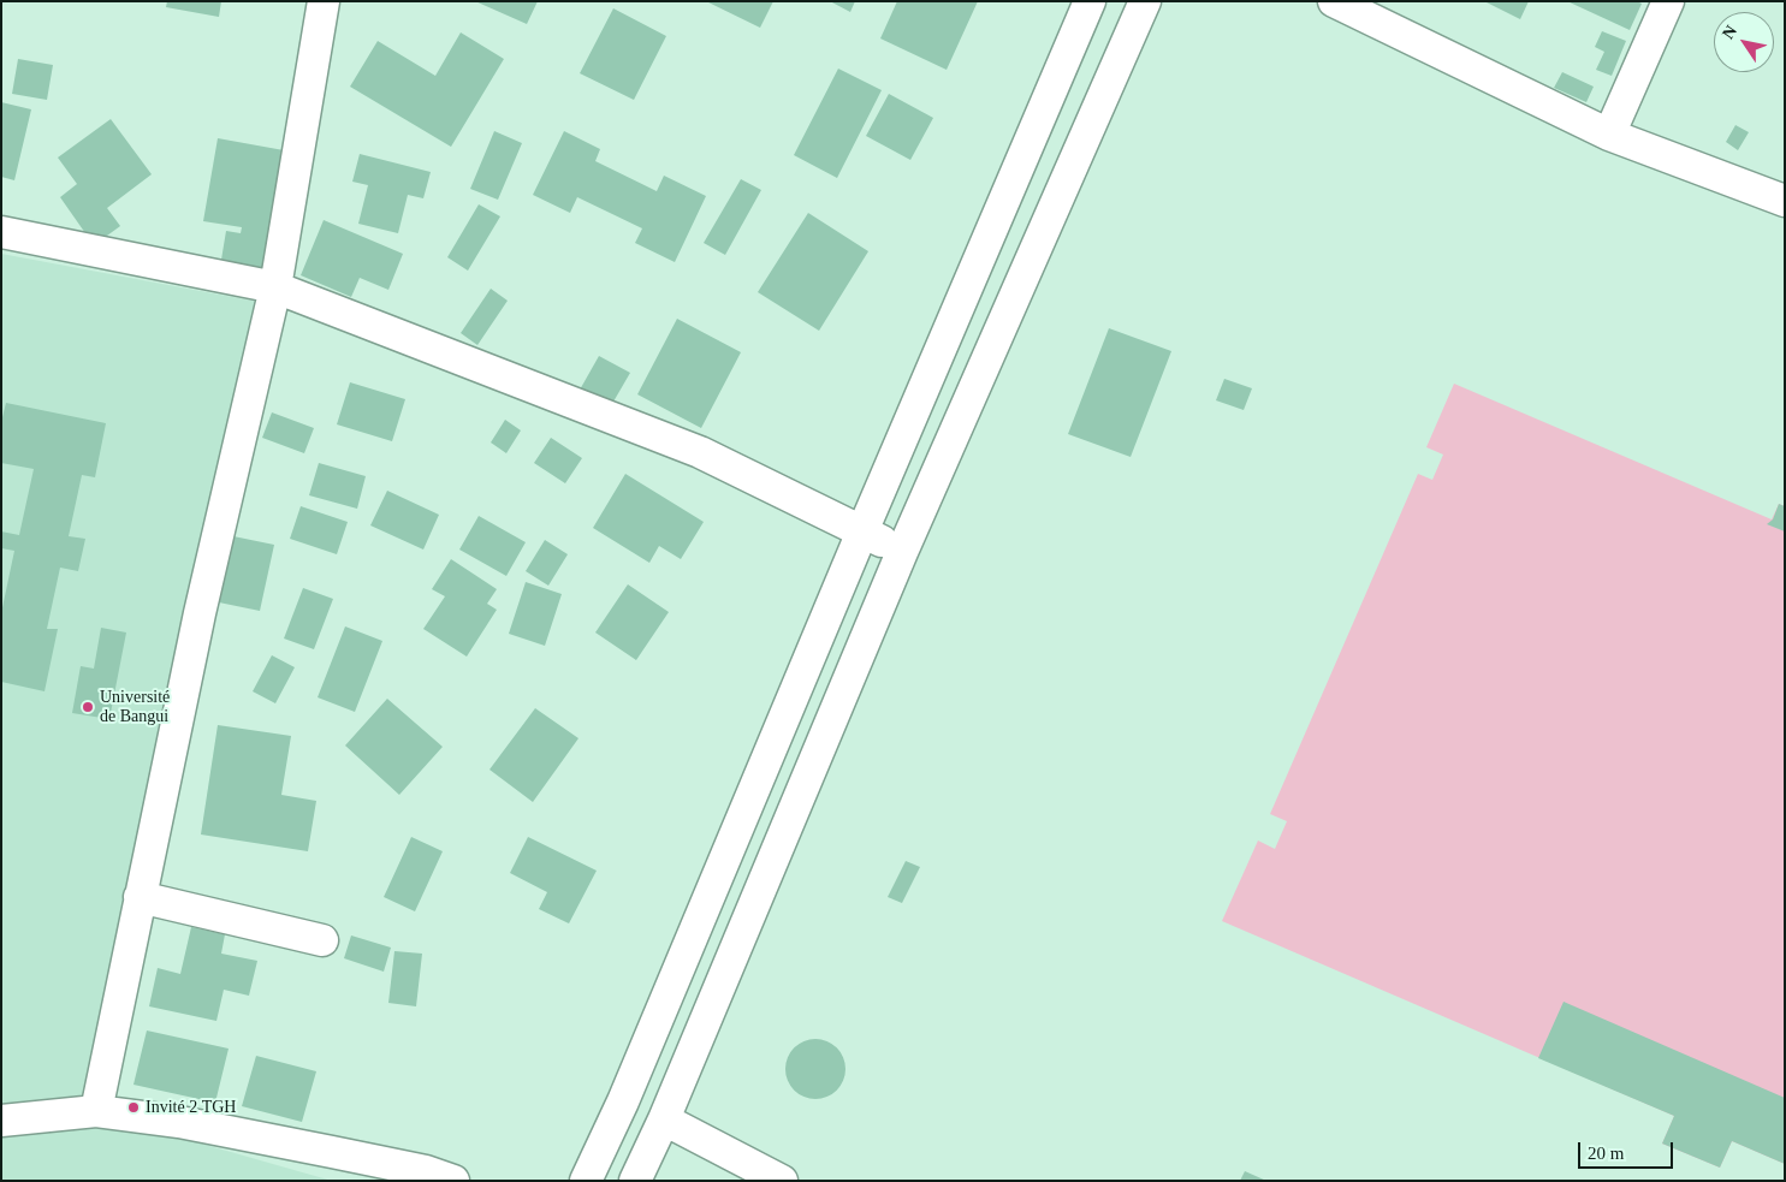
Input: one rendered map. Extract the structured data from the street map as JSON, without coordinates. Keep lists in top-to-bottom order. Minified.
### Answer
{"places":["Université de Bangui","Invité 2 TGH"],"scale_bar":"20 m","north":"top left"}
